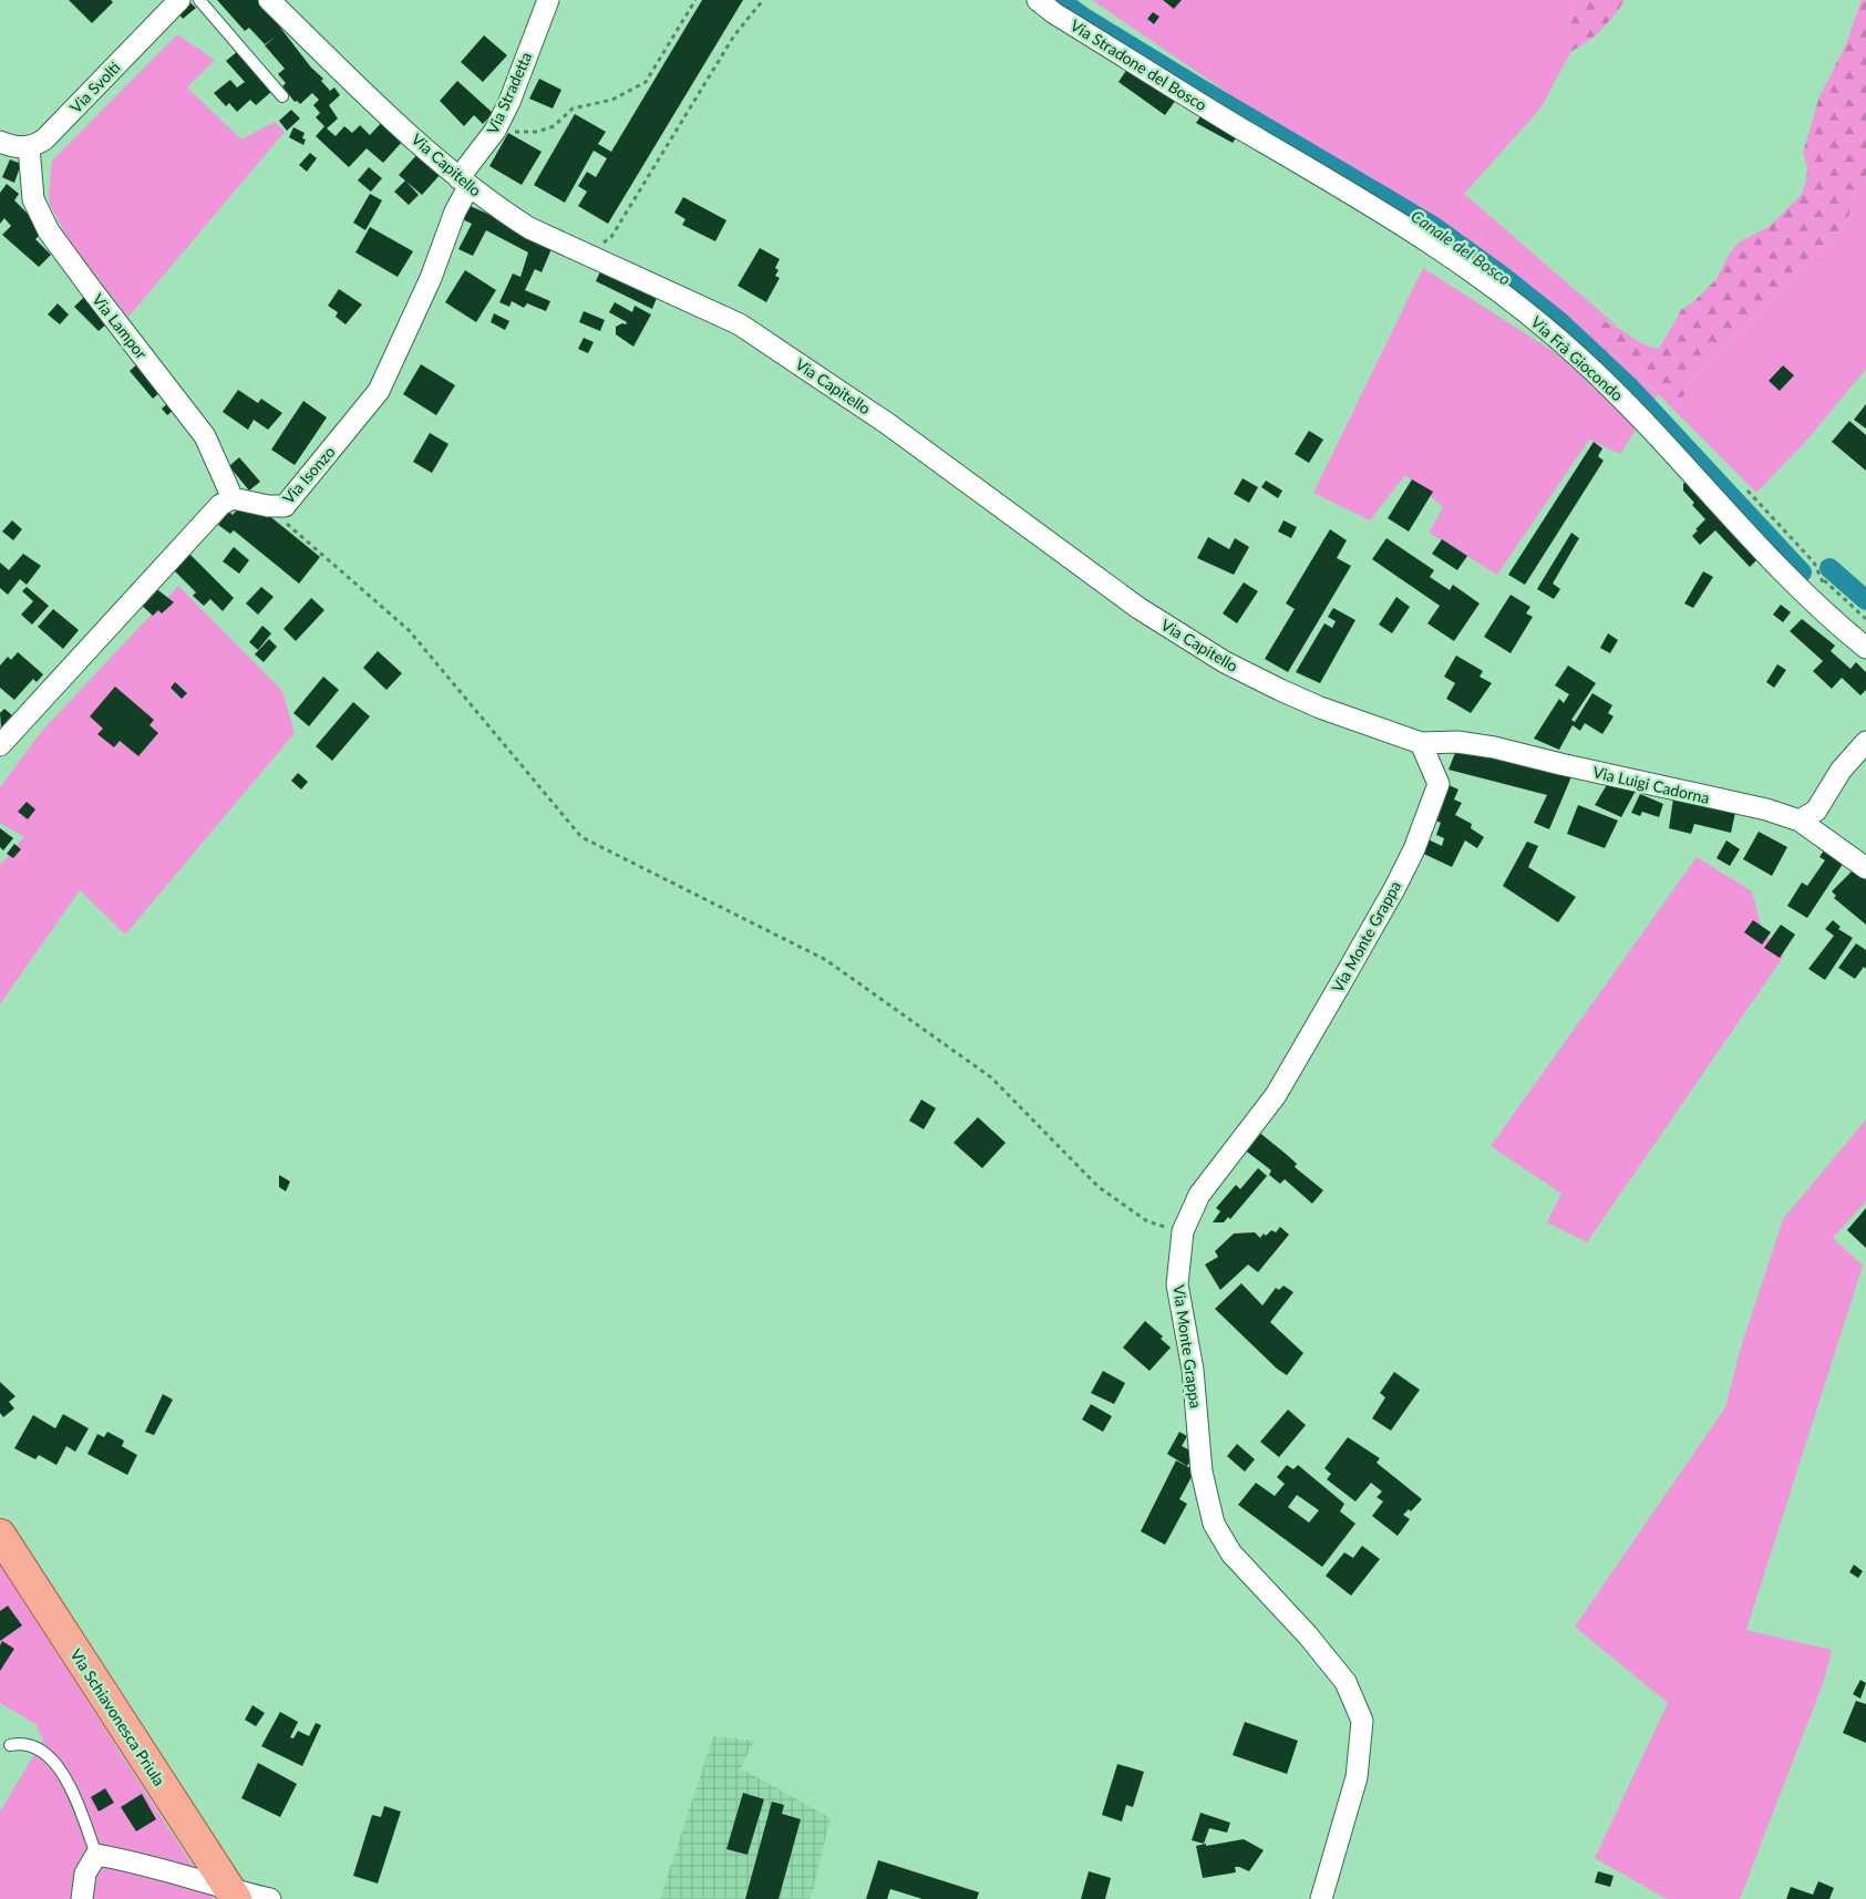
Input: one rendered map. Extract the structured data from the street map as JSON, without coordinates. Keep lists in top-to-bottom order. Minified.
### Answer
{"streets":{"main road":["Via Schiavonesca Priula"],"street":["Via Stradone del Bosco","Via Svolti","Via Stradetta","Via Capitello","Via Lampor","Via Frà Giocondo","Via Isonzo","Via Luigi Cadorna","Via Monte Grappa"]},"crossings":[["Via Stradone del Bosco","Via Frà Giocondo"],["Via Svolti","Via Lampor"],["Via Stradetta","Via Capitello"],["Via Stradetta","Via Isonzo"],["Via Capitello","Via Isonzo"],["Via Capitello","Via Luigi Cadorna"],["Via Capitello","Via Monte Grappa"],["Via Lampor","Via Isonzo"],["Via Luigi Cadorna","Via Monte Grappa"]],"water":["Canale del Bosco"]}
